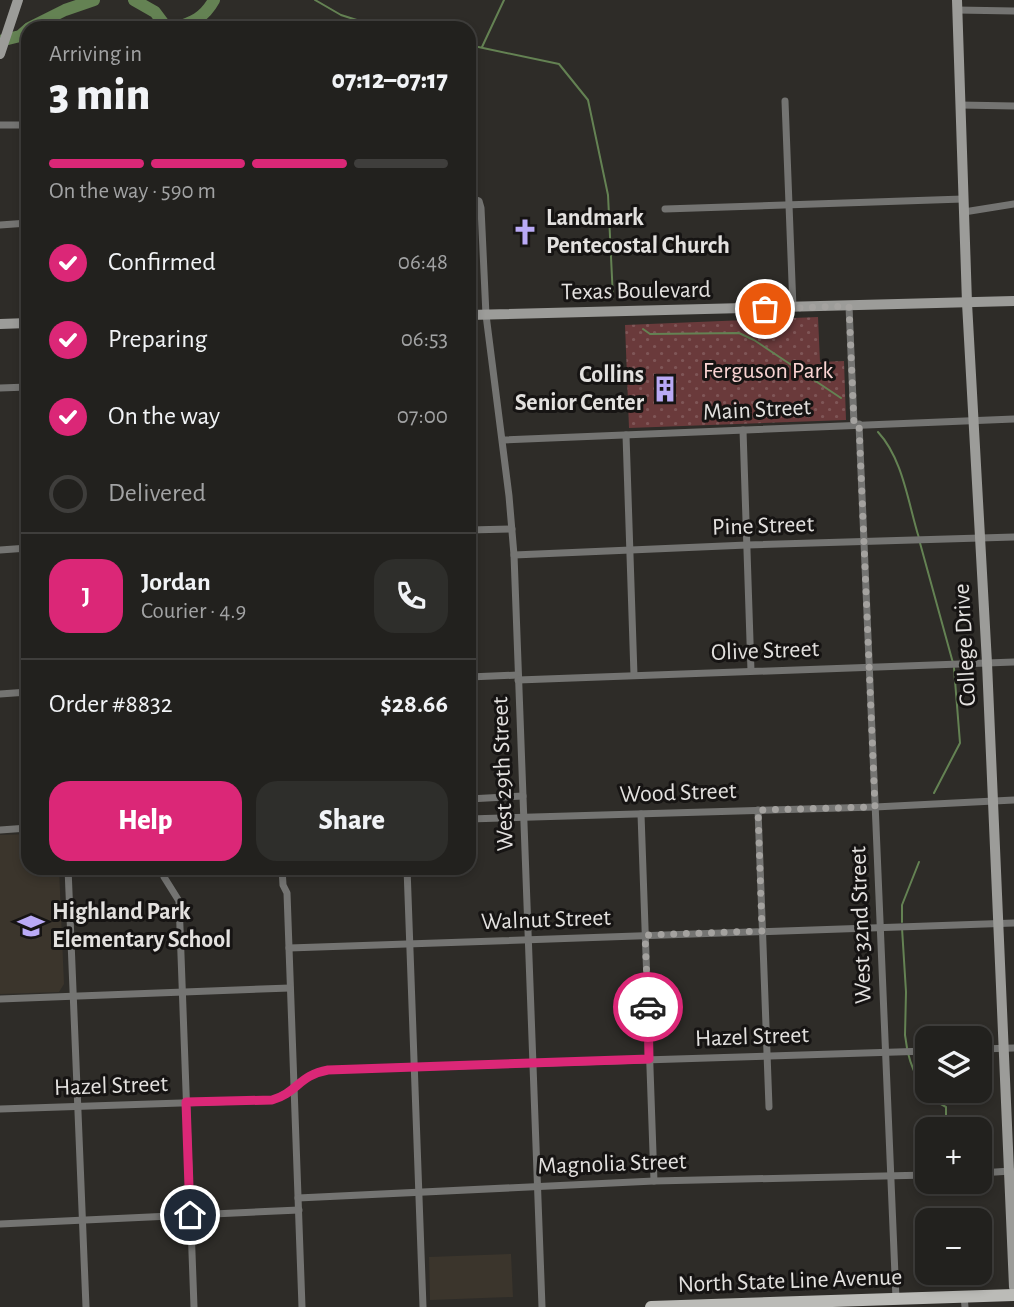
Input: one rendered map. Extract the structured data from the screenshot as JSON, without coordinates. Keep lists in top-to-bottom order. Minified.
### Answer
{"streets":{"main road":["North State Line Avenue"],"street":["Texas Boulevard","Main Street","Pine Street","College Drive","Olive Street","West 29th Street","Wood Street","Walnut Street","West 32nd Street","Hazel Street","Magnolia Street"]},"crossings":[["Texas Boulevard","College Drive"],["Texas Boulevard","West 29th Street"],["Texas Boulevard","West 32nd Street"],["Main Street","College Drive"],["Main Street","West 29th Street"],["Main Street","West 32nd Street"],["Pine Street","College Drive"],["Pine Street","West 29th Street"],["Pine Street","West 32nd Street"],["College Drive","Olive Street"],["College Drive","Wood Street"],["College Drive","Walnut Street"],["Olive Street","West 29th Street"],["Olive Street","West 32nd Street"],["West 29th Street","Wood Street"],["West 29th Street","Walnut Street"],["West 29th Street","Hazel Street"],["West 29th Street","Magnolia Street"],["Wood Street","West 32nd Street"],["Walnut Street","West 32nd Street"],["West 32nd Street","Hazel Street"],["West 32nd Street","Magnolia Street"],["West 32nd Street","North State Line Avenue"]],"parks":["Ferguson Park"],"places":{"church":["Landmark Pentecostal Church"],"building":["Collins Senior Center"],"school or university":["Highland Park Elementary School"]},"page":{"heading":["3 min","Arriving in","07:12–07:17"],"panel":["Jordan","Courier · 4.9","Order #8832","$28.66"],"bar":"On the way · 590 m","list":[["Confirmed","06:48"],["Preparing","06:53"],["On the way","07:00"],"Delivered"],"round":"J","buttons":["Help","Share"],"map_buttons":["+","−"]}}
